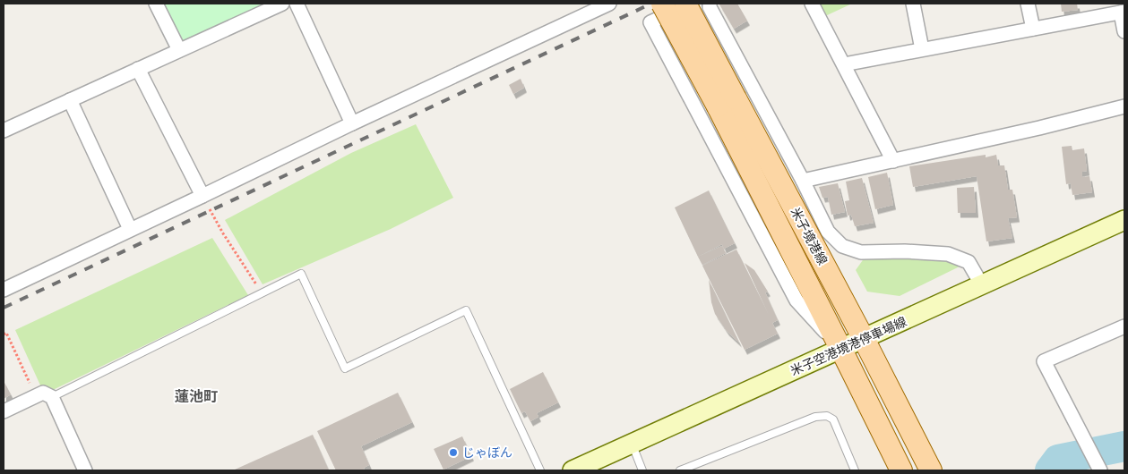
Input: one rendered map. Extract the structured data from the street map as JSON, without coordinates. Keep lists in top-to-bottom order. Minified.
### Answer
{"streets":{"main road":["米子境港線","米子空港境港停車場線"]},"crossings":[["米子境港線","米子空港境港停車場線"]],"districts":["蓮池町"],"places":["じゃぼん"]}
